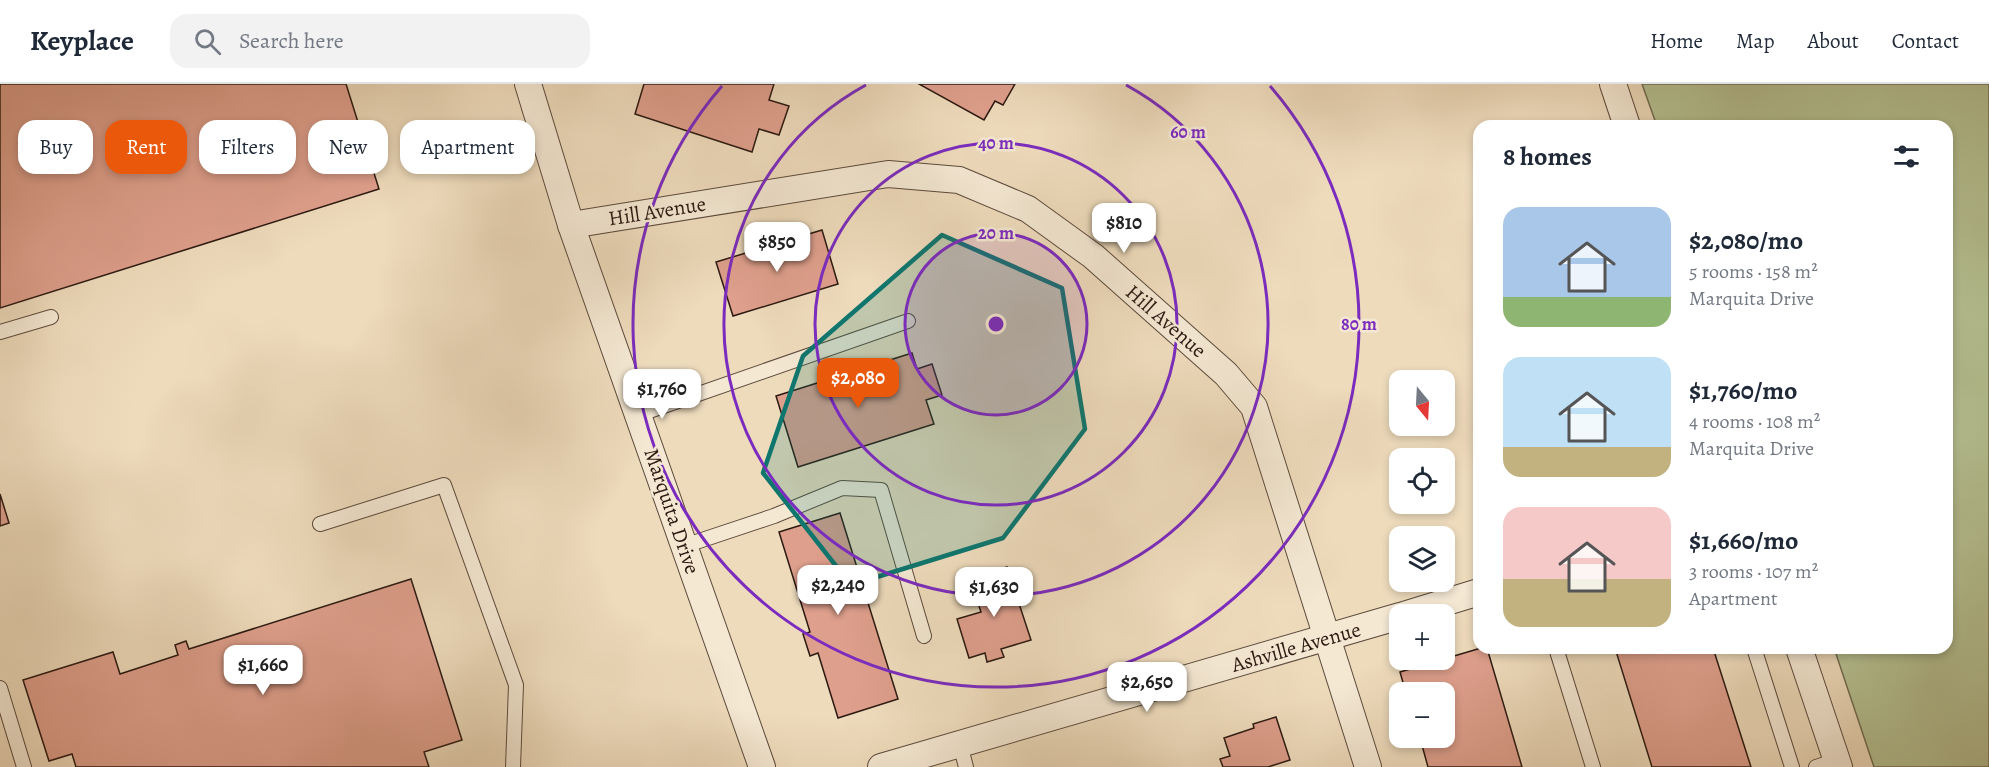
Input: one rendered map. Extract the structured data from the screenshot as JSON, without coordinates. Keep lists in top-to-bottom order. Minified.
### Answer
{"streets":{"street":["Hill Avenue","Marquita Drive","Ashville Avenue"]},"crossings":[["Hill Avenue","Marquita Drive"],["Hill Avenue","Ashville Avenue"]],"north":"bottom","page":{"header":"Keyplace","search":"Search here","nav":["Home","Map","About","Contact"],"chip":["Buy","Rent","Filters","New","Apartment"],"heading":"8 homes","list":[{"name":"$2,080/mo","note":"5 rooms · 158 m² · Marquita Drive"},{"name":"$1,760/mo","note":"4 rooms · 108 m² · Marquita Drive"},{"name":"$1,660/mo","note":"3 rooms · 107 m² · Apartment"}],"price":["$810","$850","$2,080","$1,760","$2,240","$1,630","$1,660","$2,650"],"map_buttons":["+","−"]},"rings":["60 m","40 m","20 m","80 m"]}
